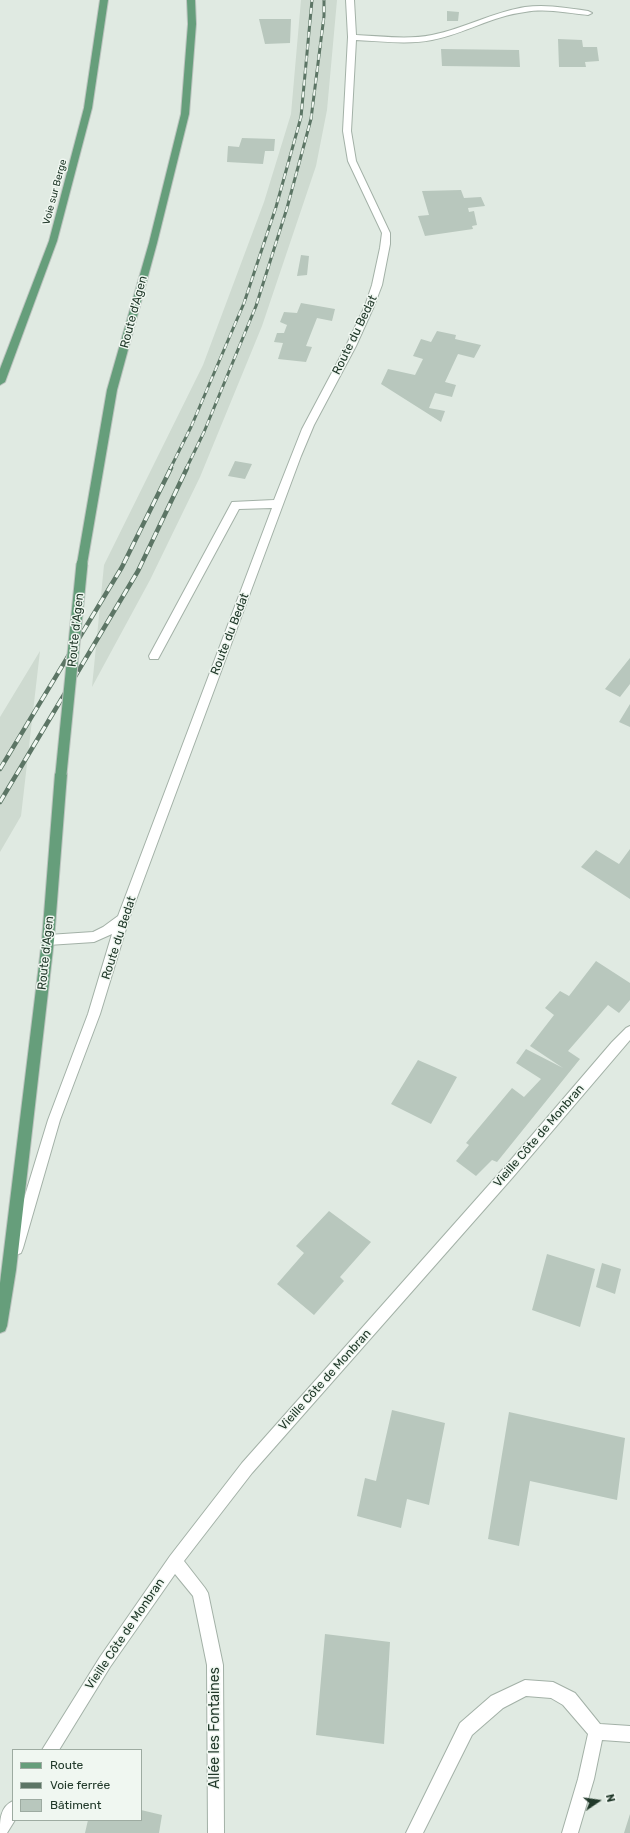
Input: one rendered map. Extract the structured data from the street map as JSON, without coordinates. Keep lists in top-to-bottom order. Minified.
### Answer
{"streets":{"main road":["Voie sur Berge","Route d'Agen"],"street":["Route du Bedat","Vieille Côte de Monbran","Allée les Fontaines"]},"crossings":[["Route d'Agen","Route du Bedat"],["Vieille Côte de Monbran","Allée les Fontaines"]],"legend":["Route","Voie ferrée","Bâtiment"],"north":"right"}
